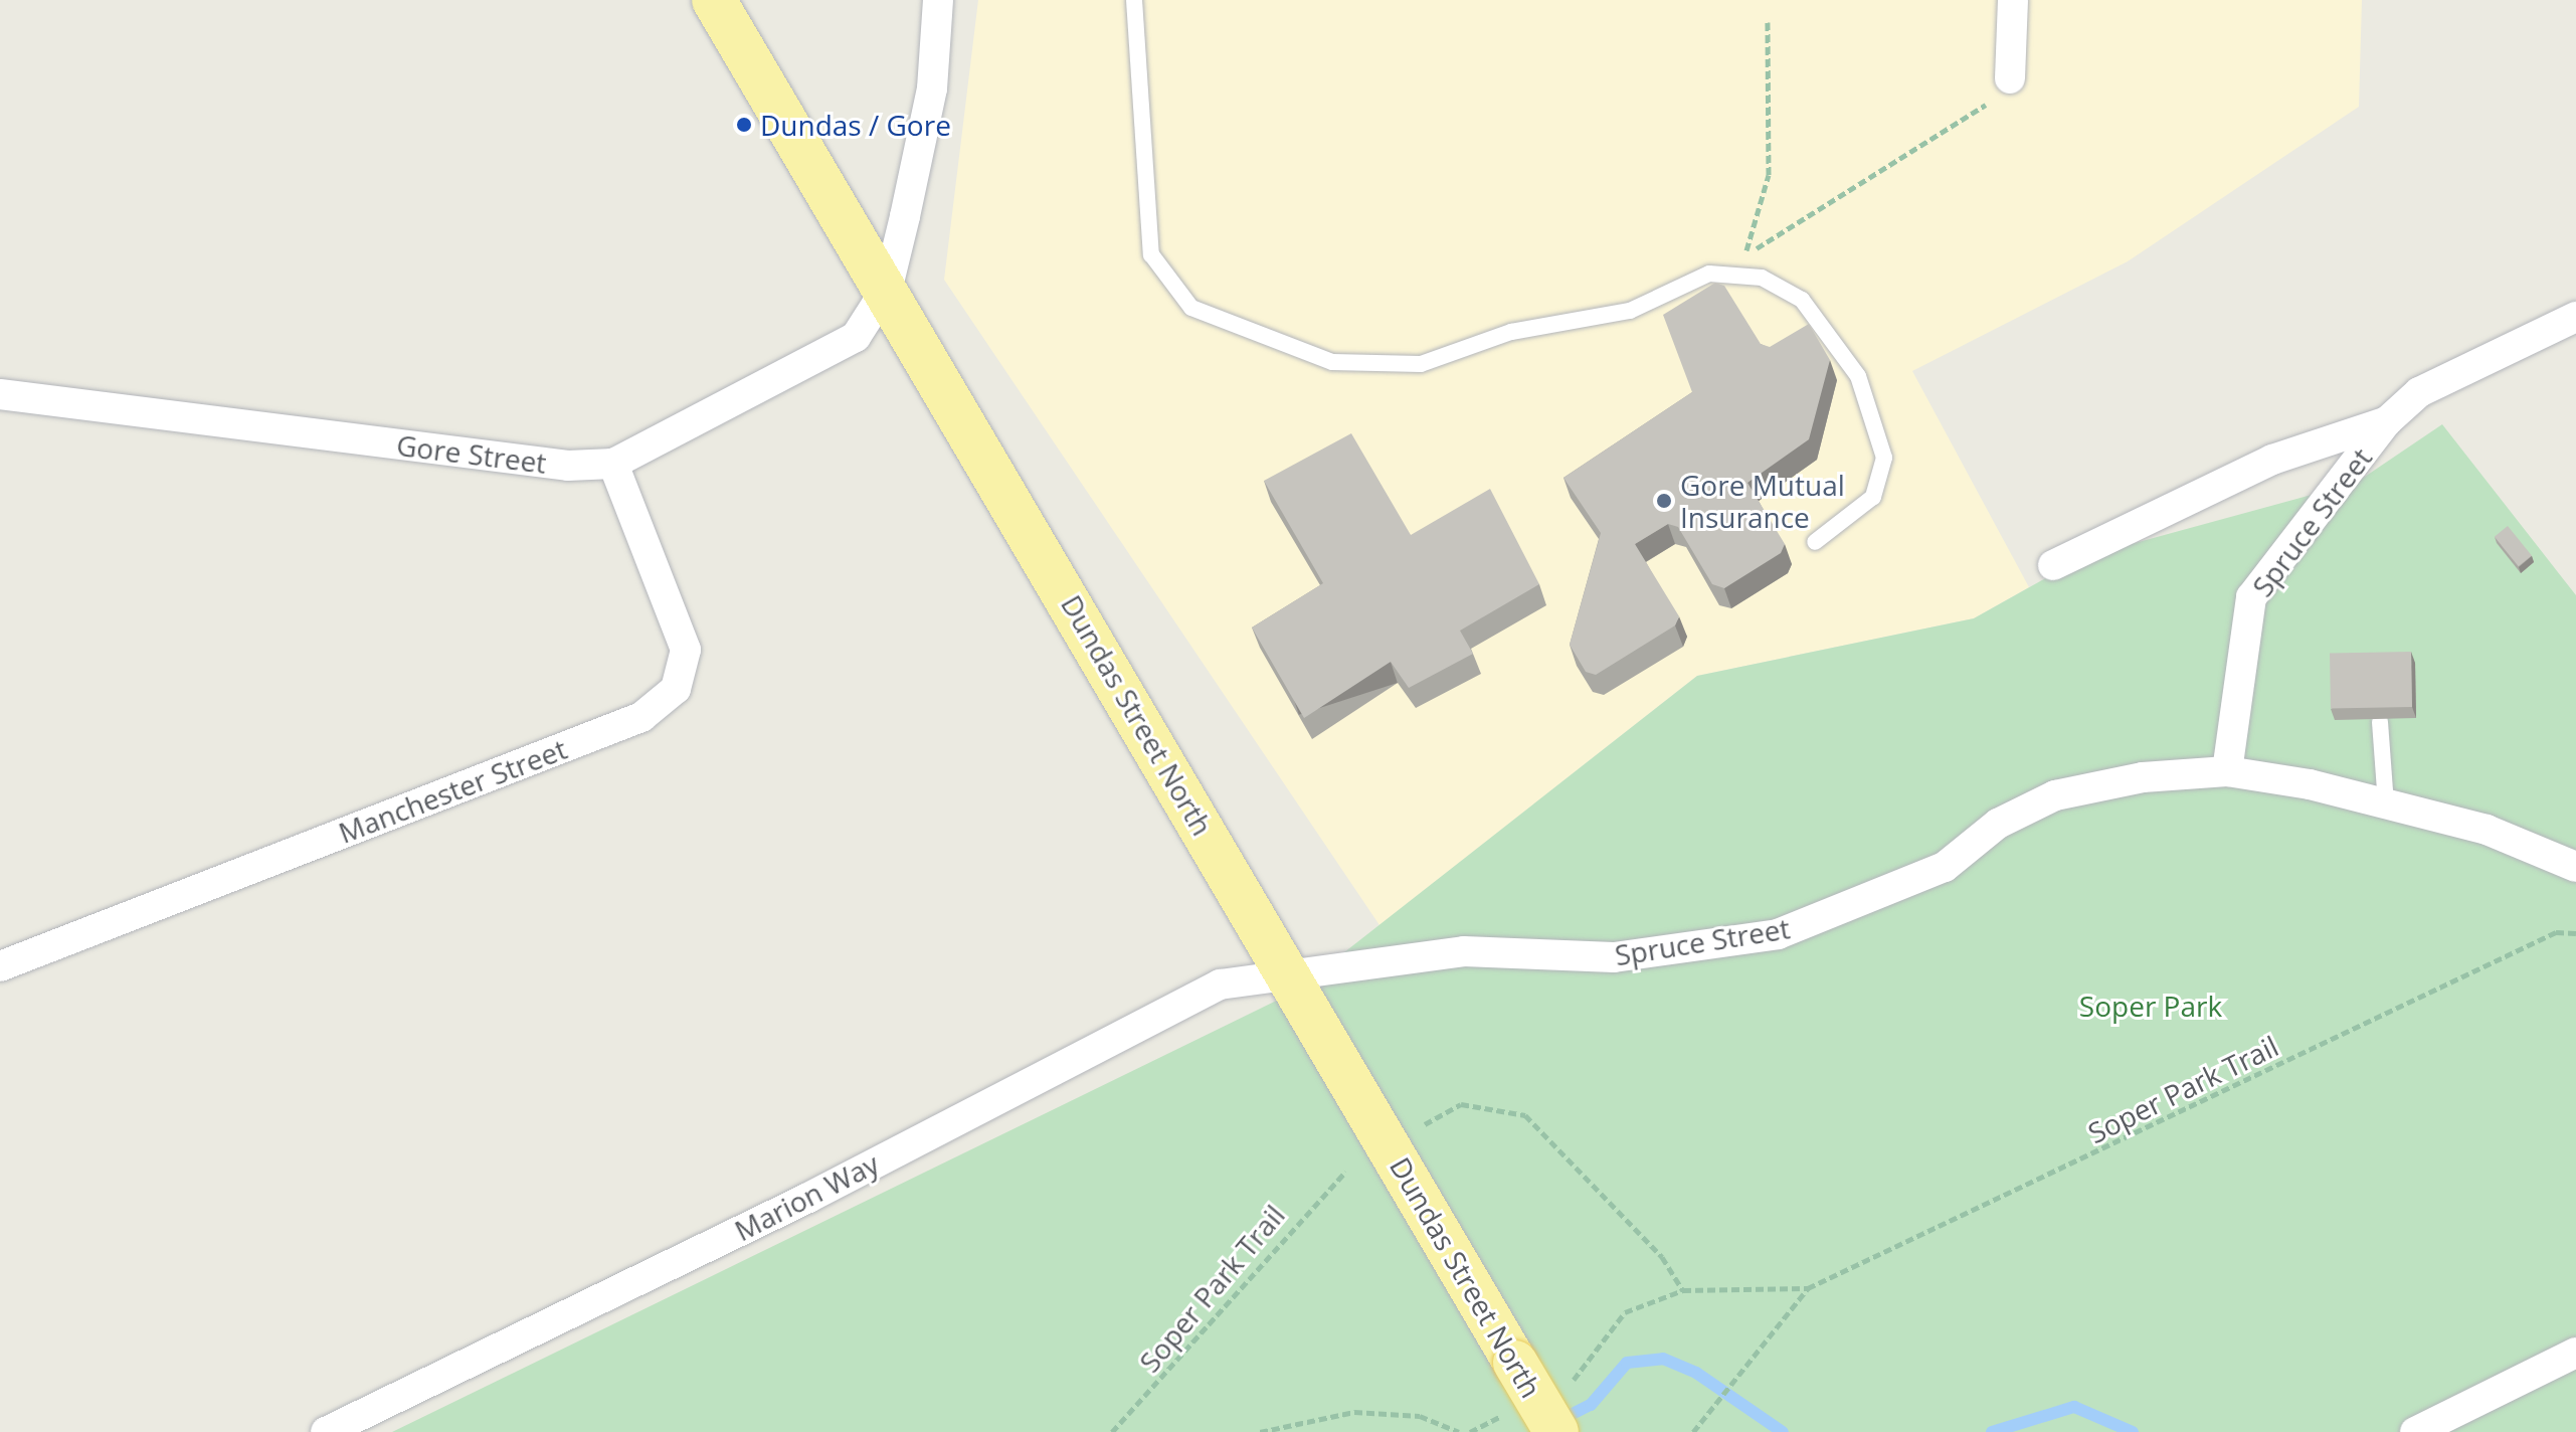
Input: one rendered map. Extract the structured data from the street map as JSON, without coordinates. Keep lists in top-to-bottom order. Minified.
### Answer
{"streets":{"main road":["Dundas Street North"],"street":["Gore Street","Spruce Street","Manchester Street","Marion Way"],"path":["Soper Park Trail"]},"crossings":[["Gore Street","Dundas Street North"],["Gore Street","Manchester Street"],["Spruce Street","Dundas Street North"],["Spruce Street","Marion Way"],["Dundas Street North","Marion Way"]],"parks":["Soper Park"],"places":["Dundas / Gore","Gore Mutual Insurance"]}
